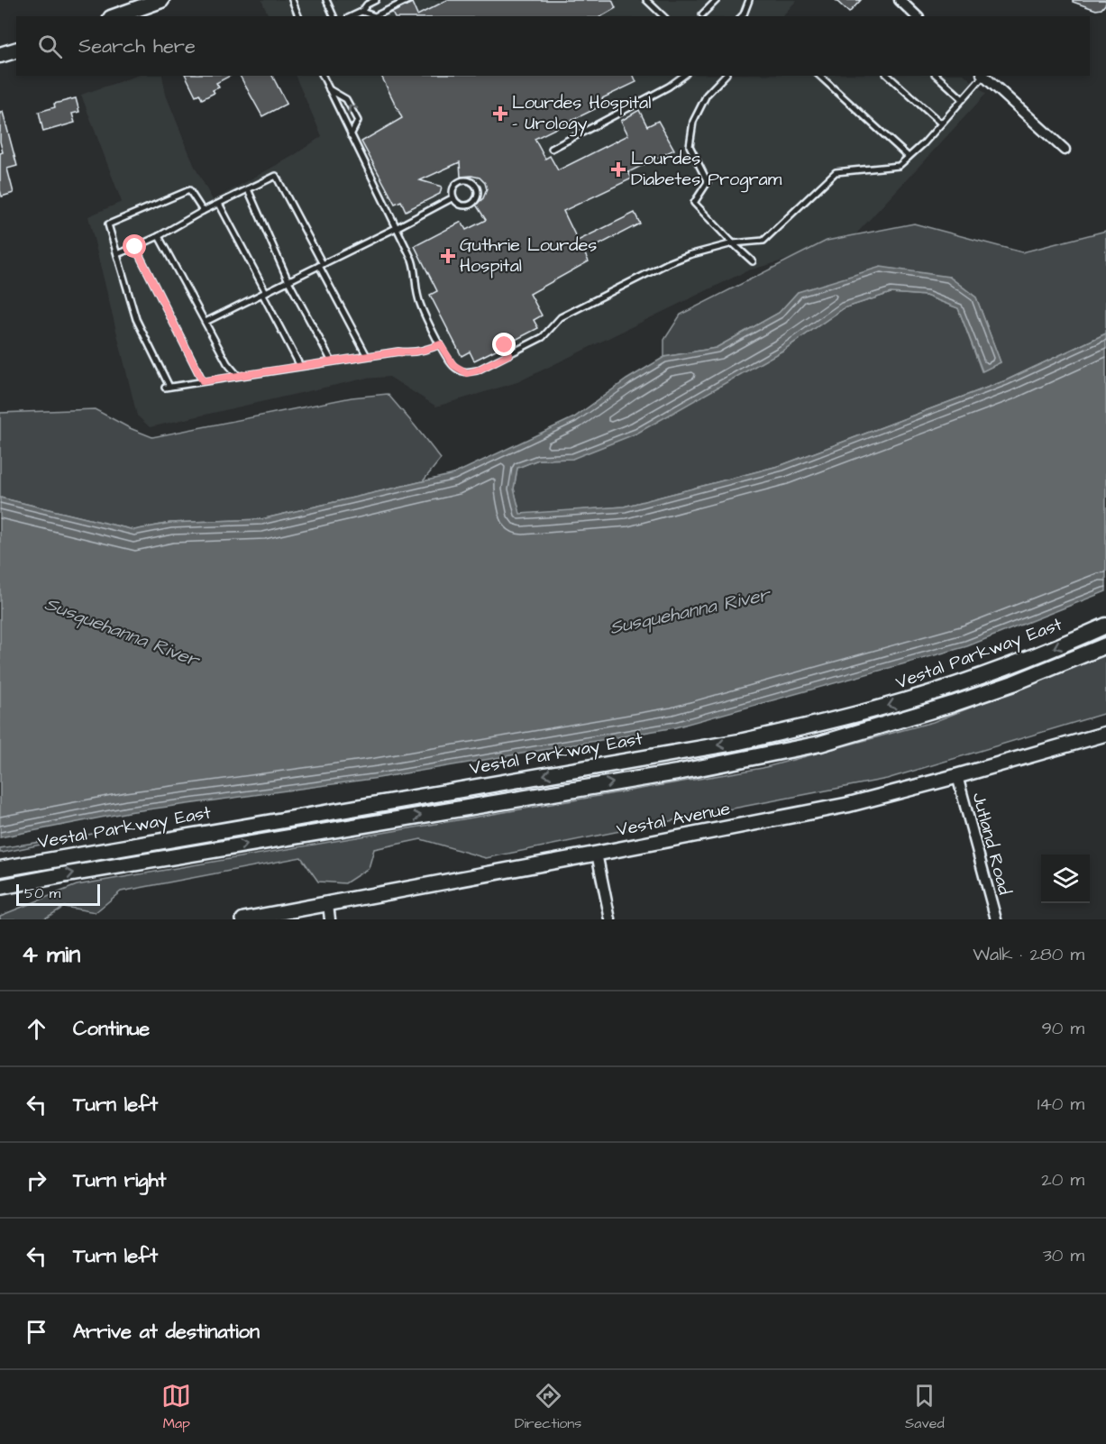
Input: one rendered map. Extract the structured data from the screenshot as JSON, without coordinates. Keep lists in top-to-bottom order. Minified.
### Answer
{"streets":{"main road":["Vestal Parkway East"],"street":["Vestal Avenue","Jutland Road"]},"crossings":[["Vestal Avenue","Jutland Road"]],"water":["Susquehanna River"],"places":{"health":["Lourdes Hospital - Urology","Lourdes Diabetes Program","Guthrie Lourdes Hospital"]},"scale_bar":"50 m","page":{"search":"Search here","scale":"50 m","heading":["4 min","Walk · 280 m"],"list":[["Continue","90 m"],["Turn left","140 m"],["Turn right","20 m"],["Turn left","30 m"],"Arrive at destination"],"nav":["Map","Directions","Saved"]}}
